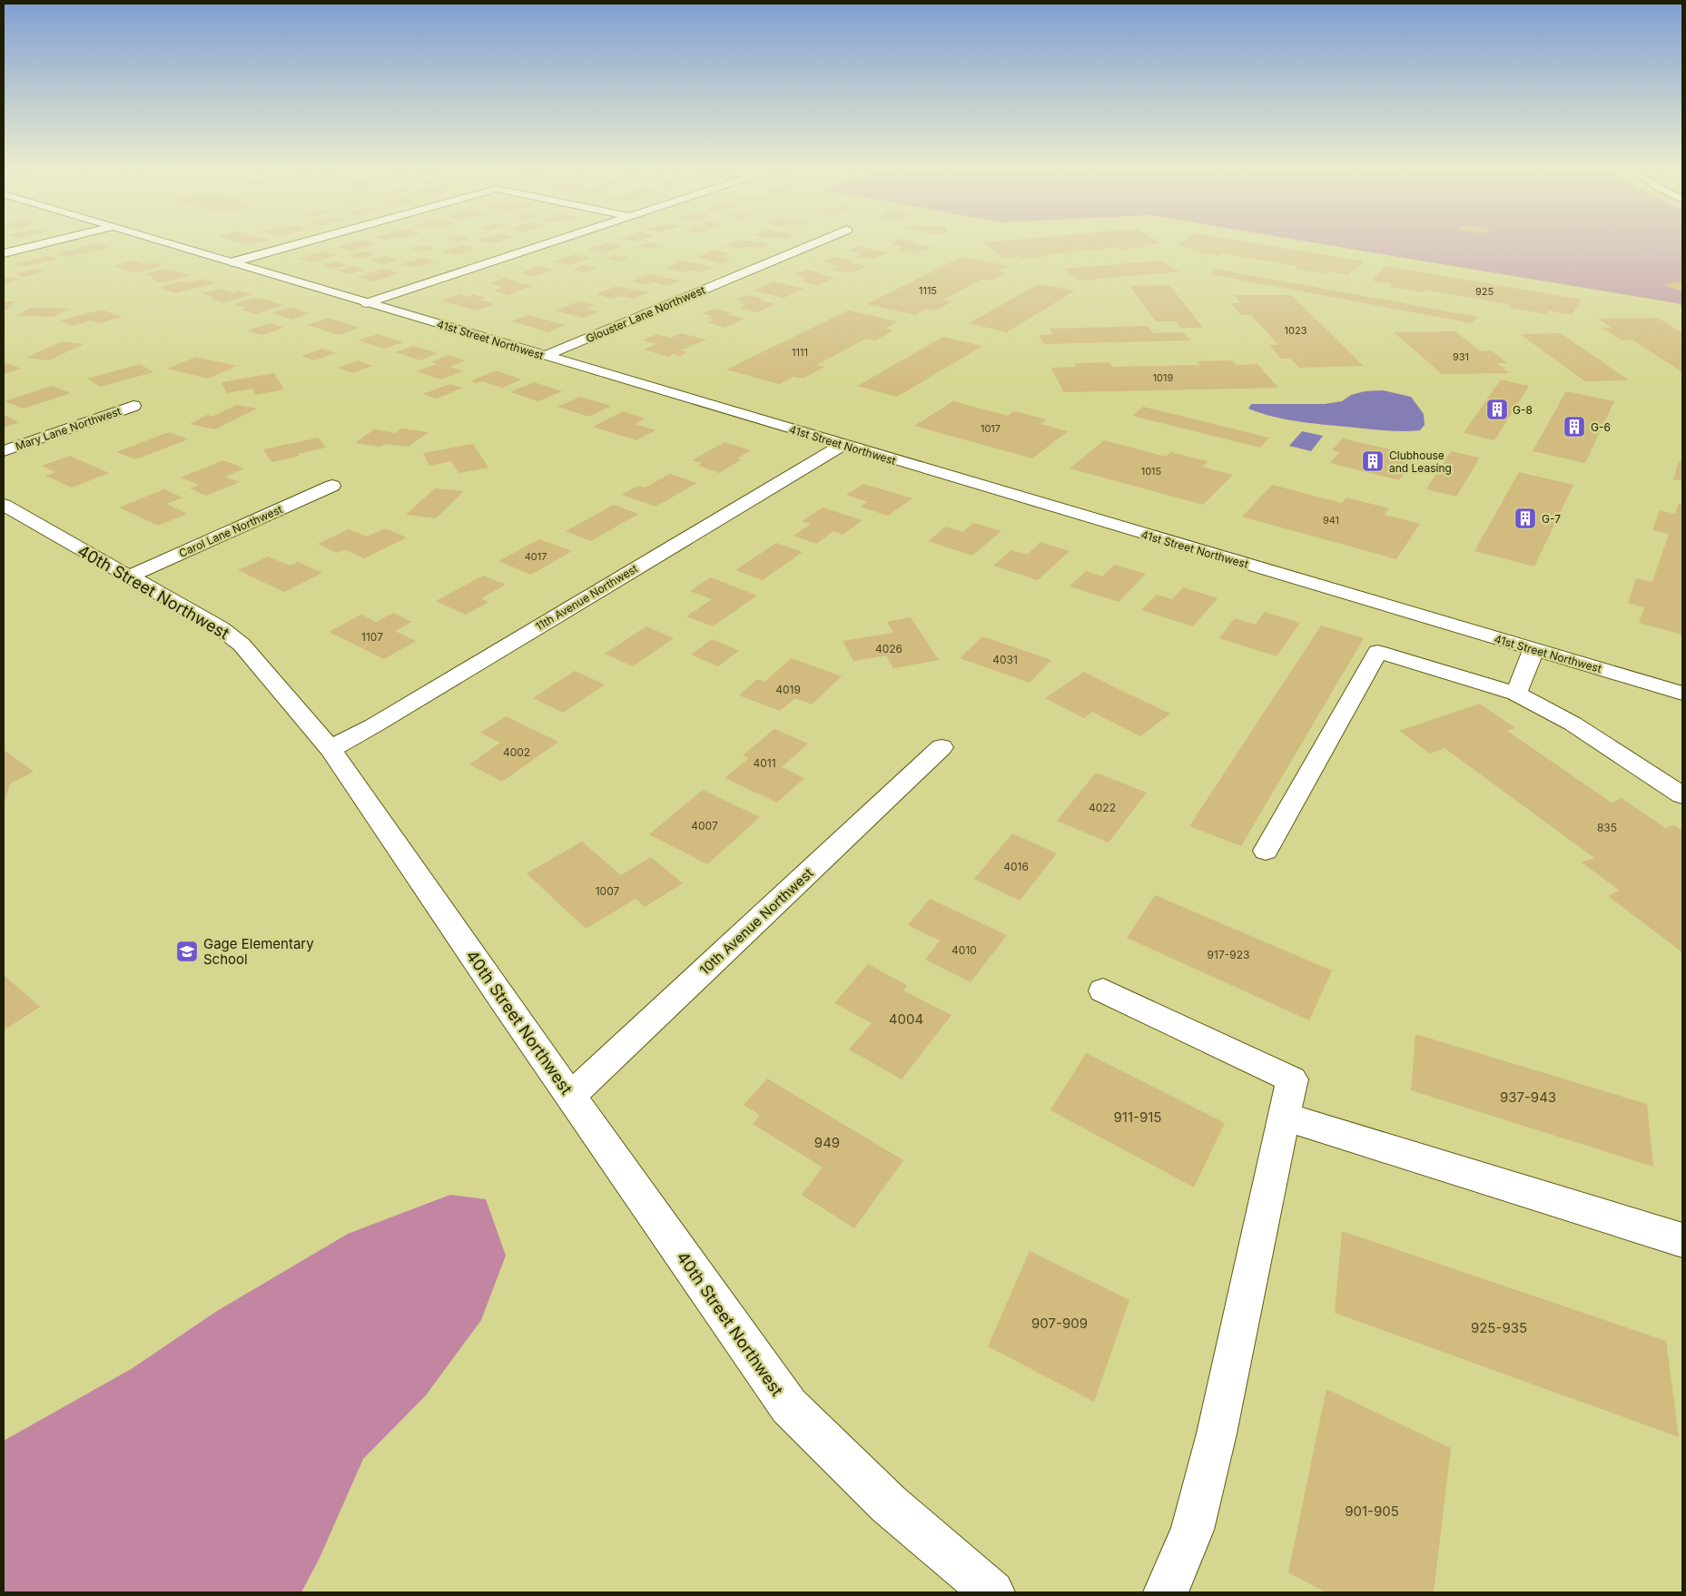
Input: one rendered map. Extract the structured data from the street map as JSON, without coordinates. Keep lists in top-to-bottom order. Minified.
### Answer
{"streets":{"street":["Glouster Lane Northwest","41st Street Northwest","Mary Lane Northwest","Carol Lane Northwest","40th Street Northwest","11th Avenue Northwest","10th Avenue Northwest"]},"crossings":[["Glouster Lane Northwest","41st Street Northwest"],["41st Street Northwest","11th Avenue Northwest"],["Carol Lane Northwest","40th Street Northwest"],["40th Street Northwest","11th Avenue Northwest"],["40th Street Northwest","10th Avenue Northwest"]],"places":{"building":["G-8","G-6","Clubhouse and Leasing","G-7"],"school or university":["Gage Elementary School"]},"house_numbers":["1115","925","1023","1111","931","1019","1017","1015","941","4017","1107","4026","4031","4019","4002","4011","4022","4007","835","4016","1007","4010","917-923","4004","937-943","911-915","949","907-909","925-935","901-905"]}
